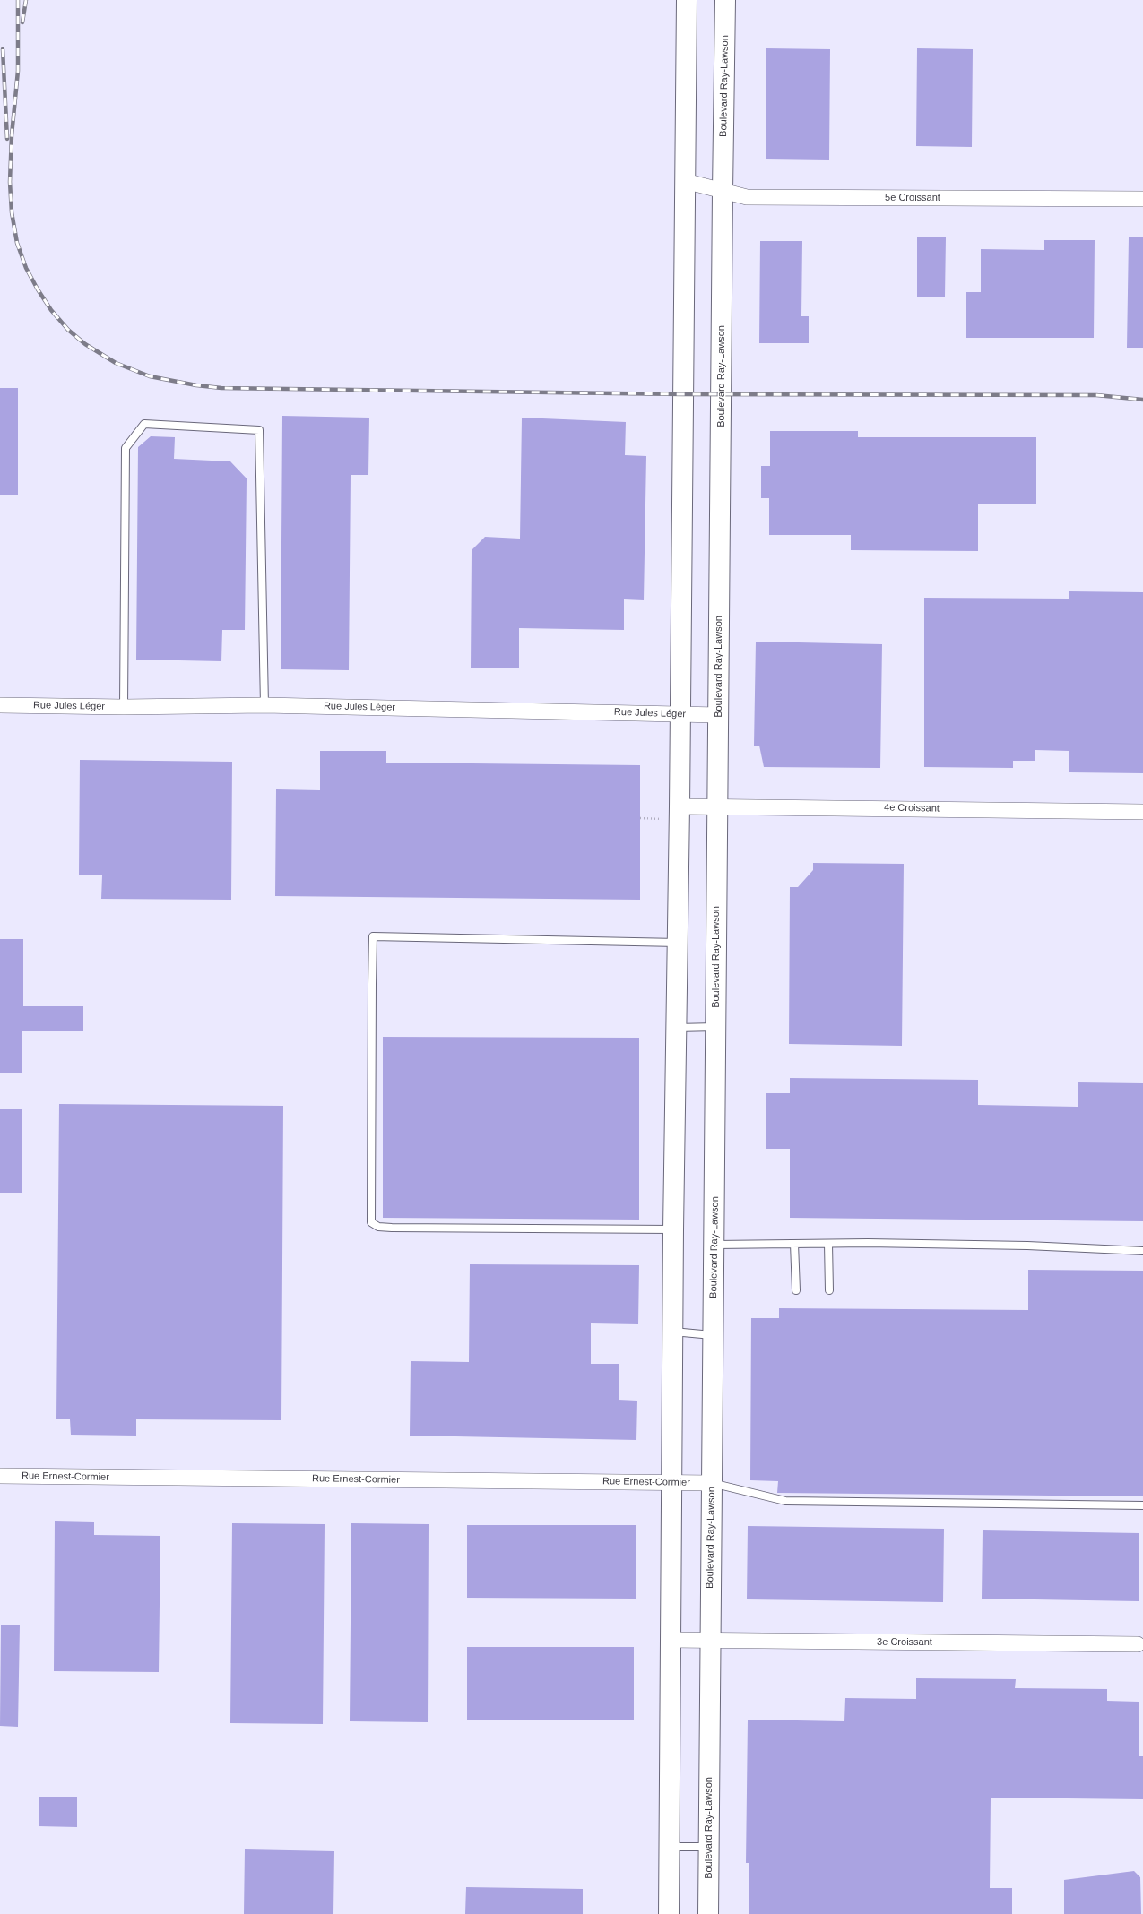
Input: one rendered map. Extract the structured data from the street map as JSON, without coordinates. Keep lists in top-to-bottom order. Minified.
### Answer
{"streets":{"street":["Boulevard Ray-Lawson","5e Croissant","Rue Jules Léger","4e Croissant","Rue Ernest-Cormier","3e Croissant"]},"crossings":[["Boulevard Ray-Lawson","5e Croissant"],["Boulevard Ray-Lawson","Rue Jules Léger"],["Boulevard Ray-Lawson","4e Croissant"],["Boulevard Ray-Lawson","Rue Ernest-Cormier"],["Boulevard Ray-Lawson","3e Croissant"]]}
